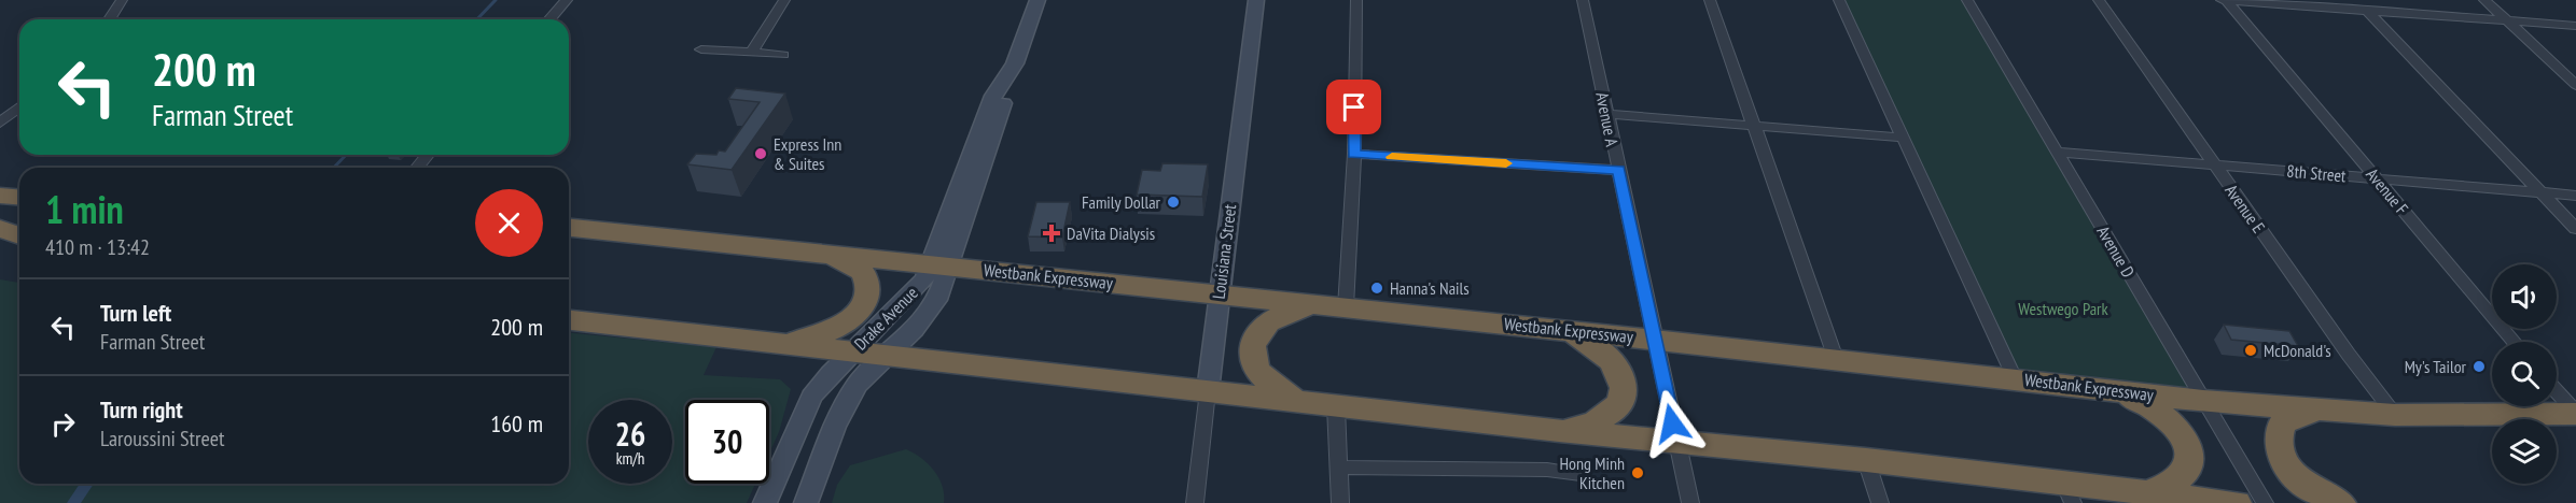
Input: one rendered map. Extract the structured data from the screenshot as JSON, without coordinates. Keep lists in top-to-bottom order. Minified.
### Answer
{"streets":{"highway":["Westbank Expressway"],"street":["Avenue A","8th Street","Avenue F","Avenue E","Louisiana Street","Avenue D","Drake Avenue"]},"crossings":[["Avenue A","Westbank Expressway"],["8th Street","Avenue F"],["8th Street","Avenue E"],["8th Street","Avenue D"],["Avenue E","Westbank Expressway"],["Louisiana Street","Westbank Expressway"],["Avenue D","Westbank Expressway"],["Westbank Expressway","Drake Avenue"]],"parks":["Westwego Park"],"places":{"other":["Express Inn & Suites","Family Dollar","Hanna's Nails","McDonald's","My's Tailor","Hong Minh Kitchen"],"health":["DaVita Dialysis"]},"page":{"turn":["200 m","Farman Street"],"heading":["1 min","410 m · 13:42"],"list":[{"name":"Turn left","note":"Farman Street","value":"200 m"},{"name":"Turn right","note":"Laroussini Street","value":"160 m"}],"speed":"26 km/h","limit":"30"}}
